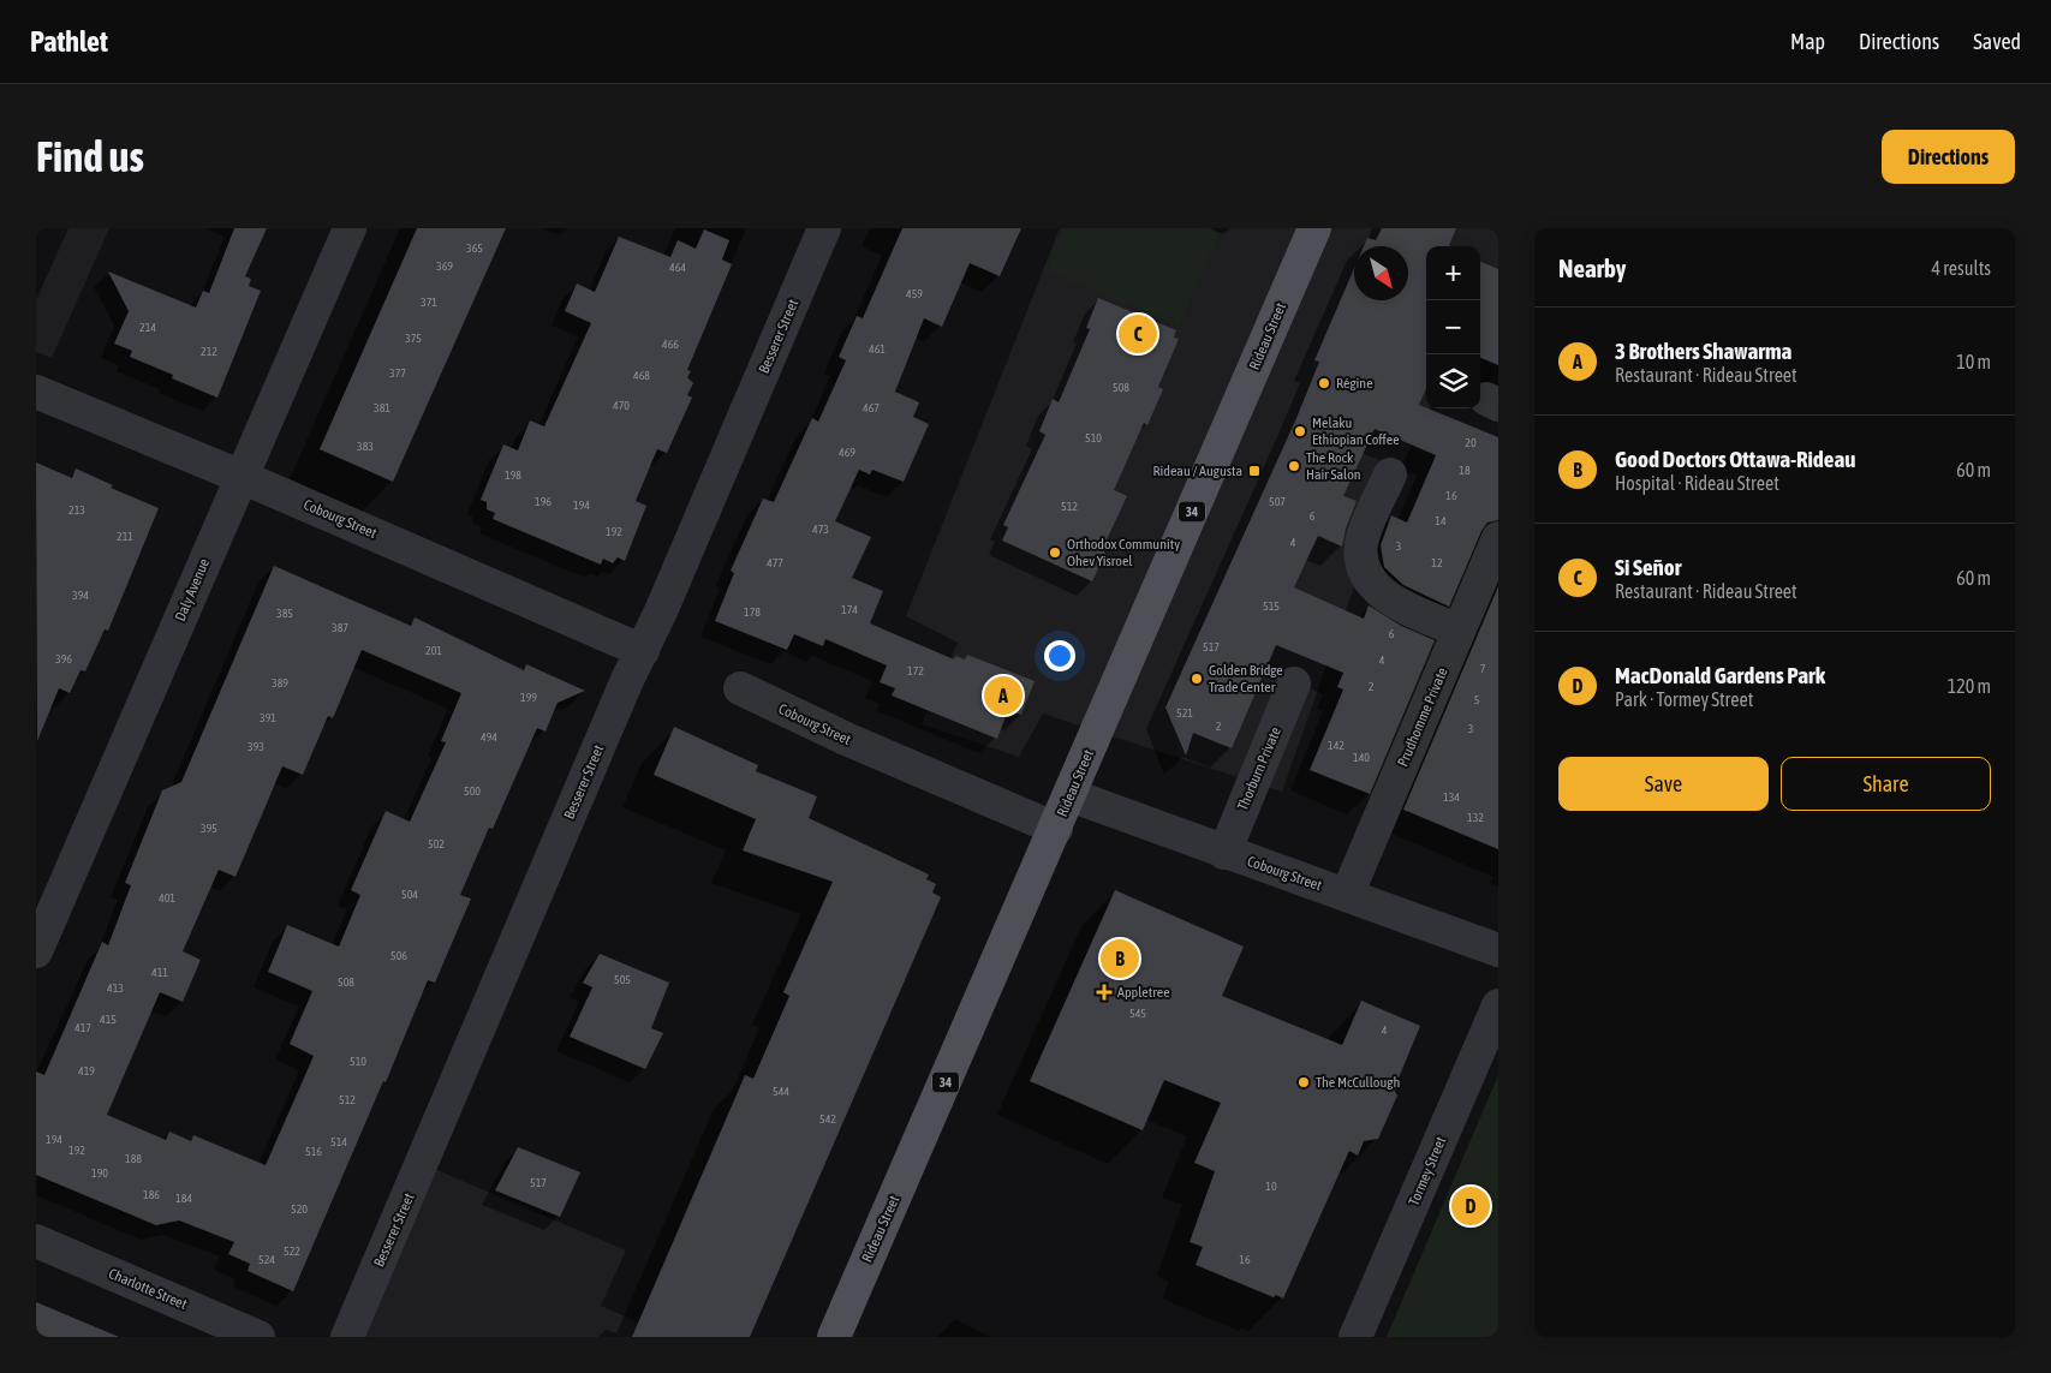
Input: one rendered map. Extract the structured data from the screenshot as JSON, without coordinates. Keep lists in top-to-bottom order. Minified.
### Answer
{"streets":{"main road":["Rideau Street","34"],"street":["Besserer Street","Cobourg Street","Daly Avenue","Prudhomme Private","Thorburn Private","Tormey Street","Charlotte Street"]},"crossings":[["Besserer Street","Cobourg Street"],["Rideau Street","Cobourg Street"],["Cobourg Street","Daly Avenue"],["Cobourg Street","Prudhomme Private"],["Cobourg Street","Thorburn Private"]],"places":{"other":["Régine","Melaku Ethiopian Coffee","The Rock Hair Salon","Orthodox Community Ohev Yisroel","Golden Bridge Trade Center","The McCullough"],"transit":["Rideau / Augusta"],"health":["Appletree"]},"house_numbers":["365","369","464","459","371","214","375","466","461","212","377","468","508","470","381","467","510","20","383","469","18","198","16","196","507","194","512","213","6","14","473","192","211","4","3","477","12","394","515","174","178","385","387","6","517","201","396","4","7","172","389","2","199","5","521","391","2","3","494","142","393","140","500","134","132","395","502","504","401","506","411","505","508","413","545","415","417","4","510","419","544","512","542","194","514","192","516","188","190","517","10","186","184","520","522","524","16"],"north":"bottom right","page":{"header":"Pathlet","nav":["Map","Directions","Saved"],"buttons":["Directions",["Save","Share"]],"title":"Find us","heading":["Nearby","4 results"],"map_buttons":["+","−"],"list":[{"mark":"A","name":"3 Brothers Shawarma","note":"Restaurant · Rideau Street","value":"10 m"},{"mark":"B","name":"Good Doctors Ottawa-Rideau","note":"Hospital · Rideau Street","value":"60 m"},{"mark":"C","name":"Si Señor","note":"Restaurant · Rideau Street","value":"60 m"},{"mark":"D","name":"MacDonald Gardens Park","note":"Park · Tormey Street","value":"120 m"}],"pins":["C","A","B","D"]}}
